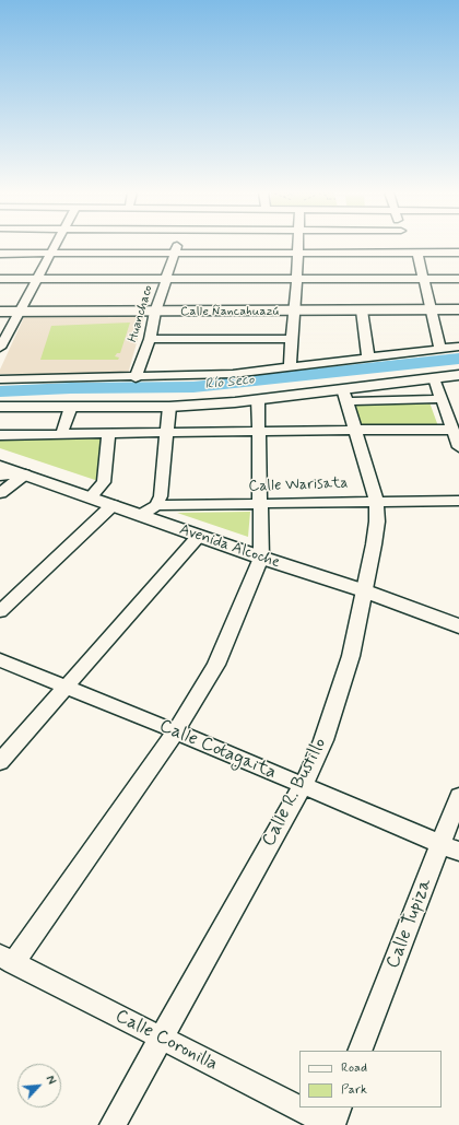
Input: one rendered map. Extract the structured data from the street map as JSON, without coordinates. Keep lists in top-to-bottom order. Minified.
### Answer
{"streets":{"street":["Calle Ñancahuazú","Huanchaco","Calle Warisata","Avenida Alcoche","Calle Cotagaita","Calle R. Bustillo","Calle Tupiza","Calle Coronilla"]},"crossings":[["Calle Ñancahuazú","Huanchaco"],["Calle Warisata","Avenida Alcoche"],["Calle Warisata","Calle R. Bustillo"],["Avenida Alcoche","Calle R. Bustillo"],["Calle Cotagaita","Calle R. Bustillo"],["Calle Cotagaita","Calle Tupiza"],["Calle R. Bustillo","Calle Coronilla"]],"water":["Río Seco"],"legend":["Road","Park"],"north":"top right"}
